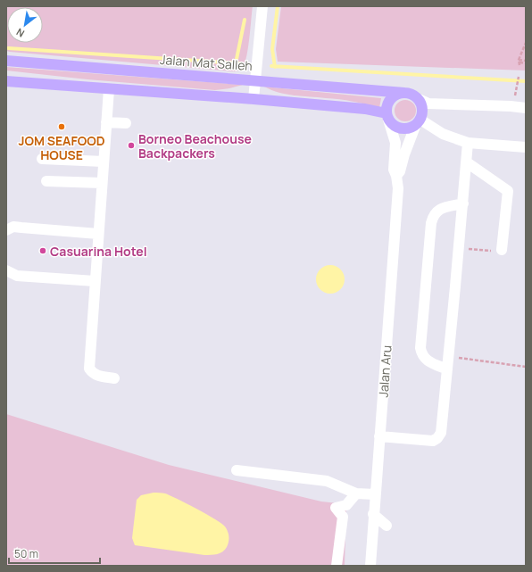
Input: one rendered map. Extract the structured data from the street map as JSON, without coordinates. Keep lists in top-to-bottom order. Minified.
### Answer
{"streets":{"main road":["Jalan Mat Salleh"],"street":["Jalan Aru"]},"crossings":[["Jalan Mat Salleh","Jalan Aru"]],"places":["JOM SEAFOOD HOUSE","Borneo Beachouse Backpackers","Casuarina Hotel"],"scale_bar":"50 m","north":"bottom left"}
